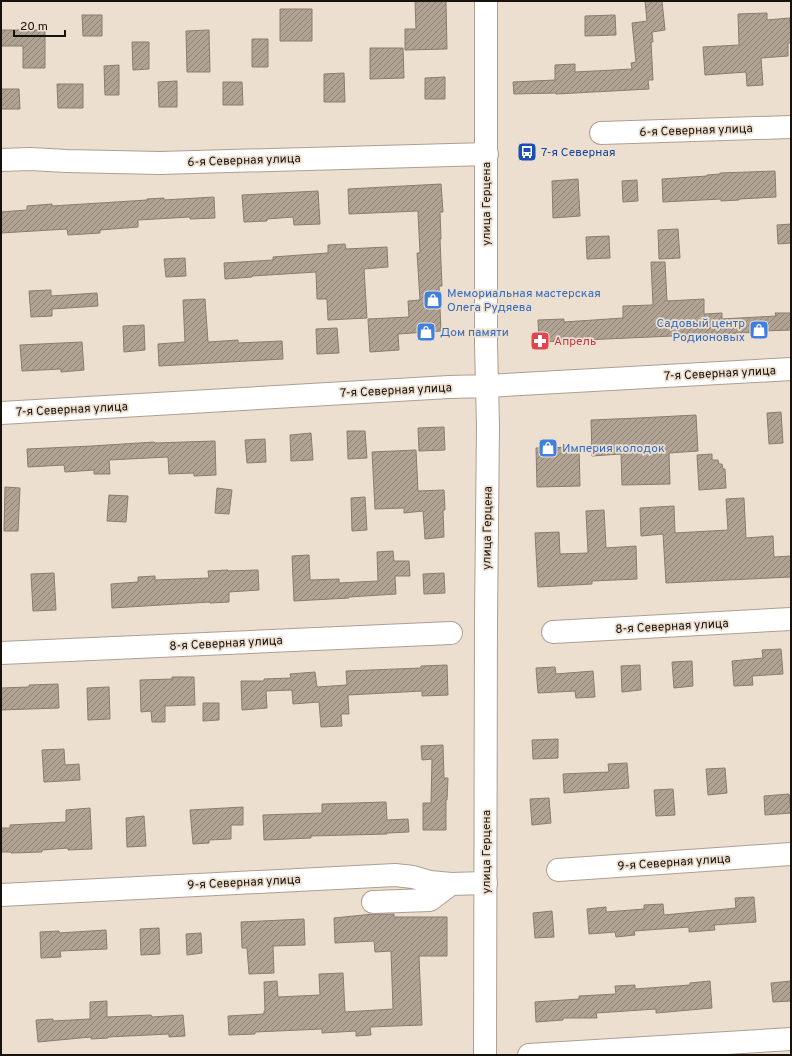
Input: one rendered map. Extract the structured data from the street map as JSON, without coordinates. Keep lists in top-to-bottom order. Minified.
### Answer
{"streets":{"street":["6-я Северная улица","улица Герцена","7-я Северная улица","8-я Северная улица","9-я Северная улица"]},"crossings":[["6-я Северная улица","улица Герцена"],["улица Герцена","7-я Северная улица"],["улица Герцена","9-я Северная улица"]],"places":{"bus stop":["7-я Северная"],"shop":["Мемориальная мастерская Олега Рудяева","Садовый центр Родионовых","Дом памяти","Империя колодок"],"pharmacy":["Апрель"]},"scale_bar":"20 m"}
